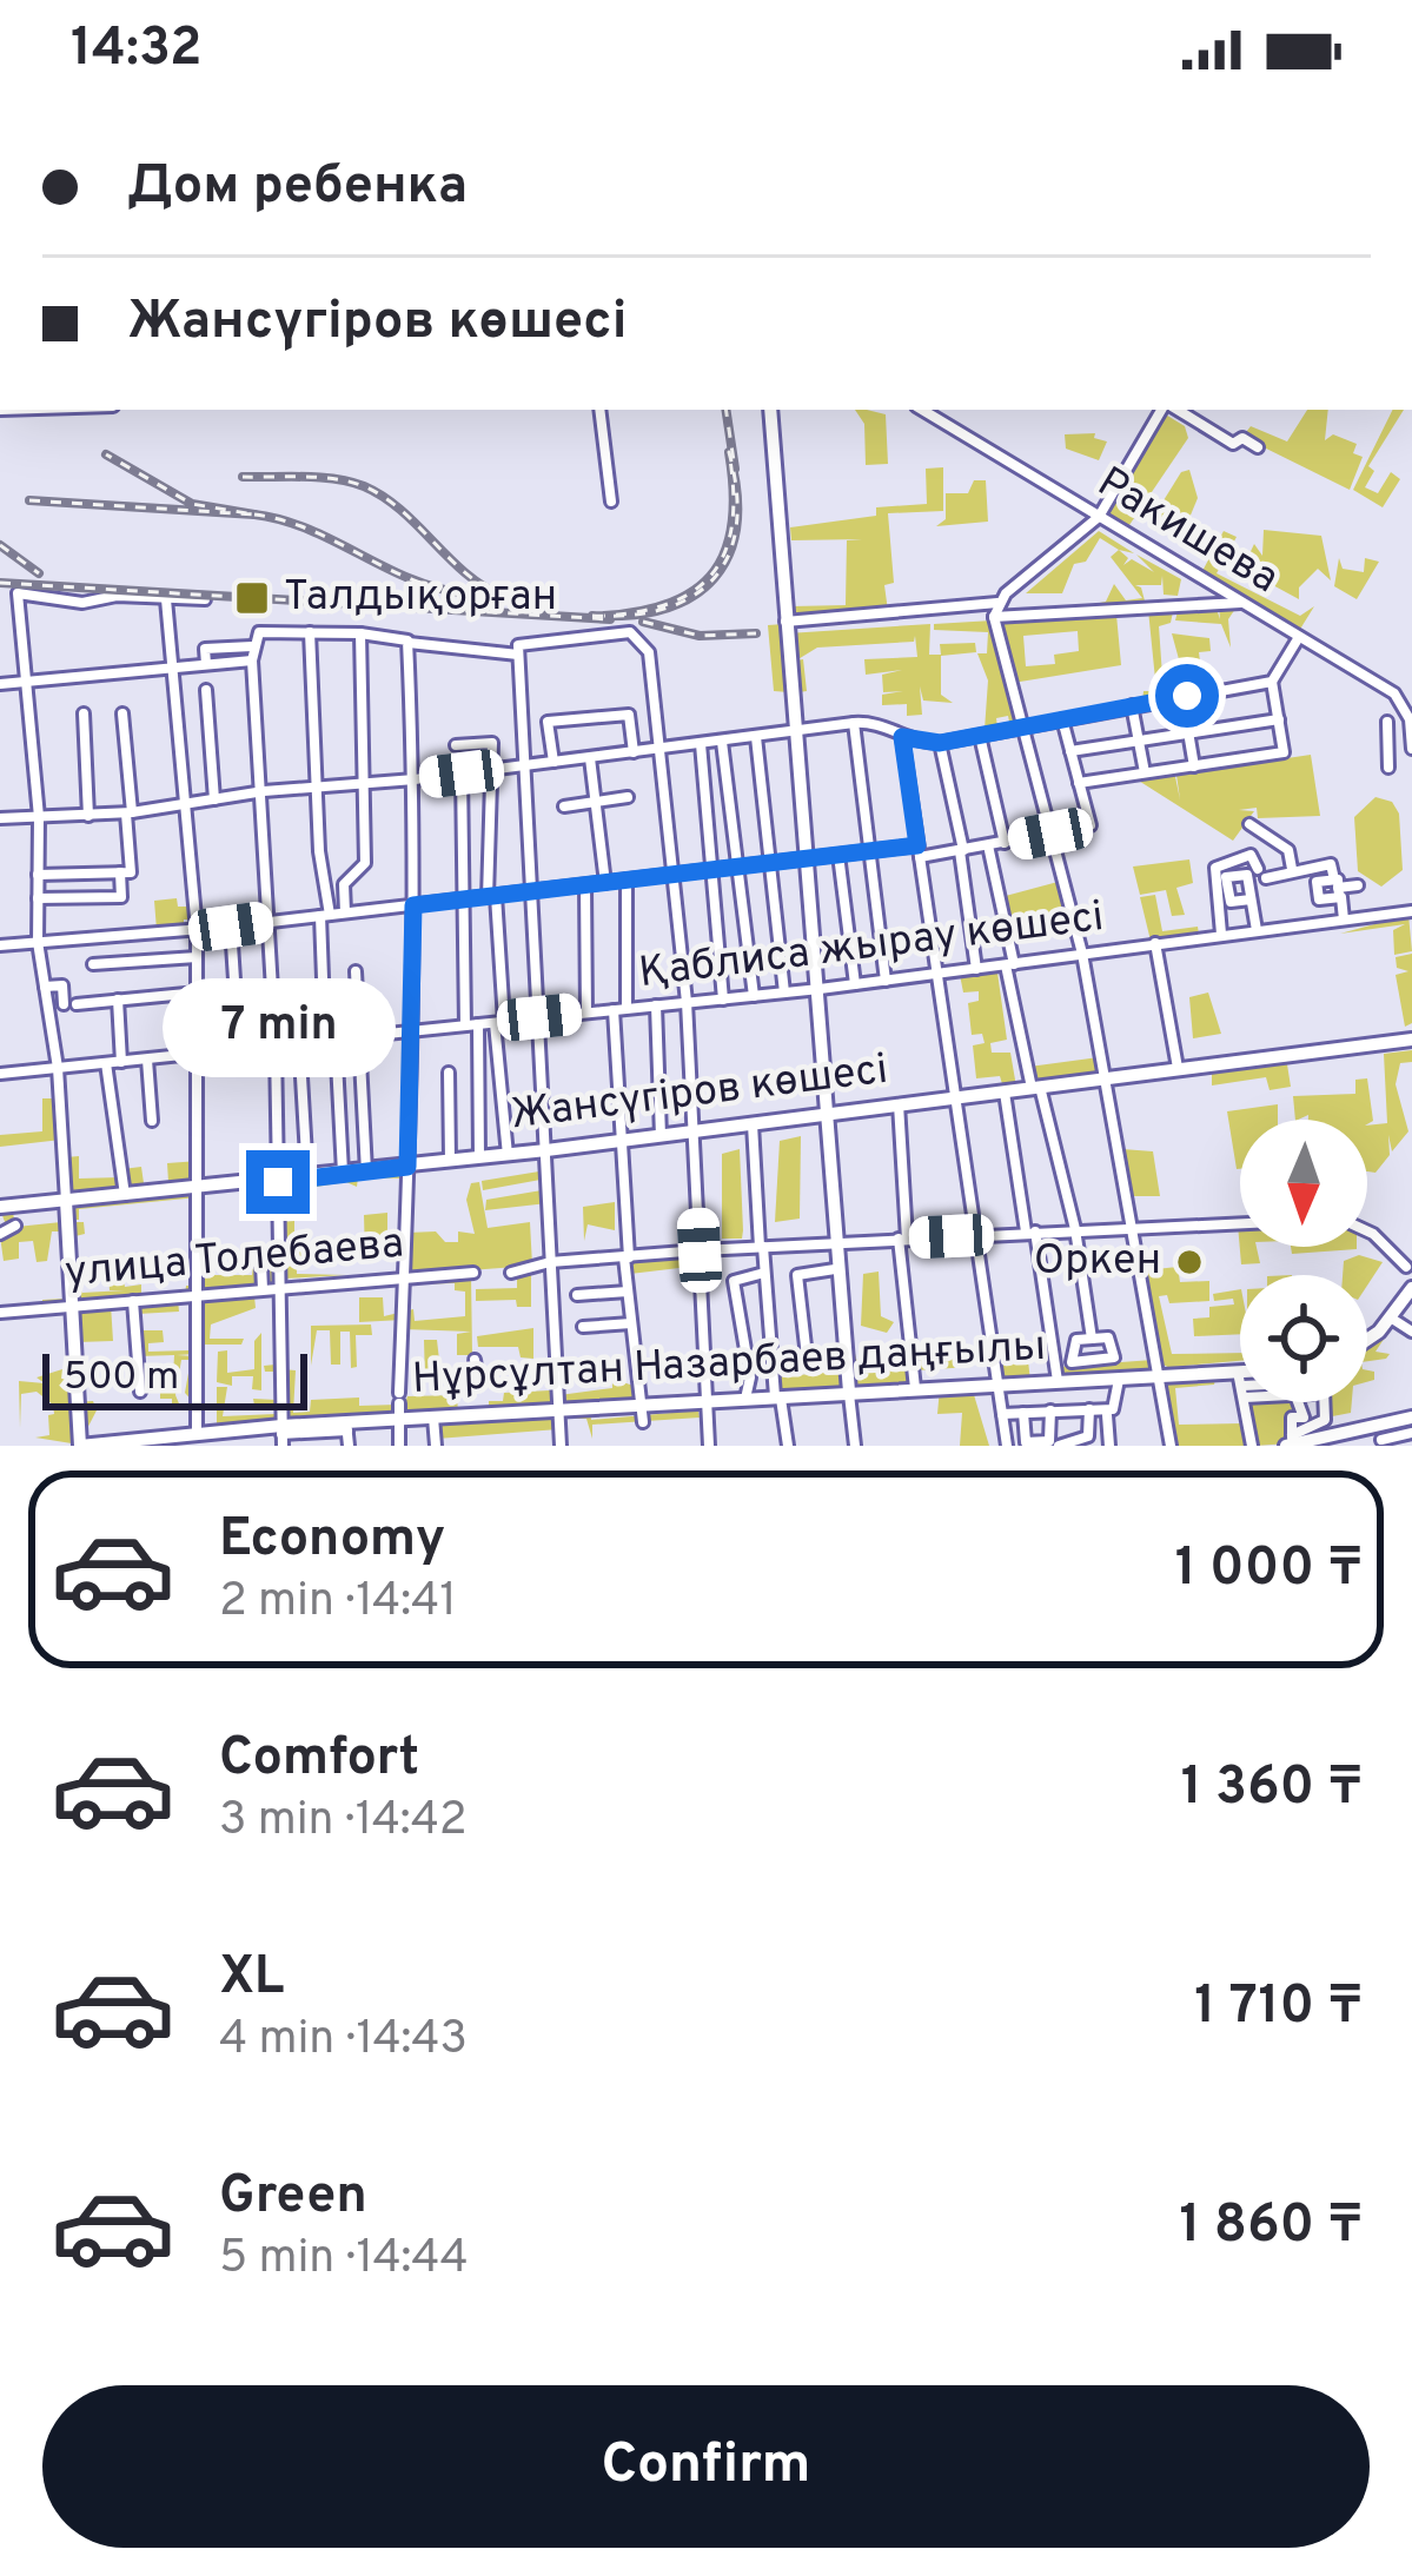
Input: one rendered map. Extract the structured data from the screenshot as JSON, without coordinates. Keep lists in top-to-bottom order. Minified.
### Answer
{"streets":{"main road":["Жансүгіров көшесі","Нұрсұлтан Назарбаев даңғылы"],"street":["Ракишева","Қаблиса жырау көшесі","улица Толебаева"]},"places":{"transit":["Талдықорған"],"other":["Оркен"]},"scale_bar":"500 m","north":"bottom","page":{"status":"14:32","banner":["Дом ребенка","Жансүгіров көшесі"],"bubble":"7 min","scale":"500 m","list":[{"name":"Economy","note":"2 min · 14:41","value":"1 000 ₸"},{"name":"Comfort","note":"3 min · 14:42","value":"1 360 ₸"},{"name":"XL","note":"4 min · 14:43","value":"1 710 ₸"},{"name":"Green","note":"5 min · 14:44","value":"1 860 ₸"}],"buttons":"Confirm"}}
